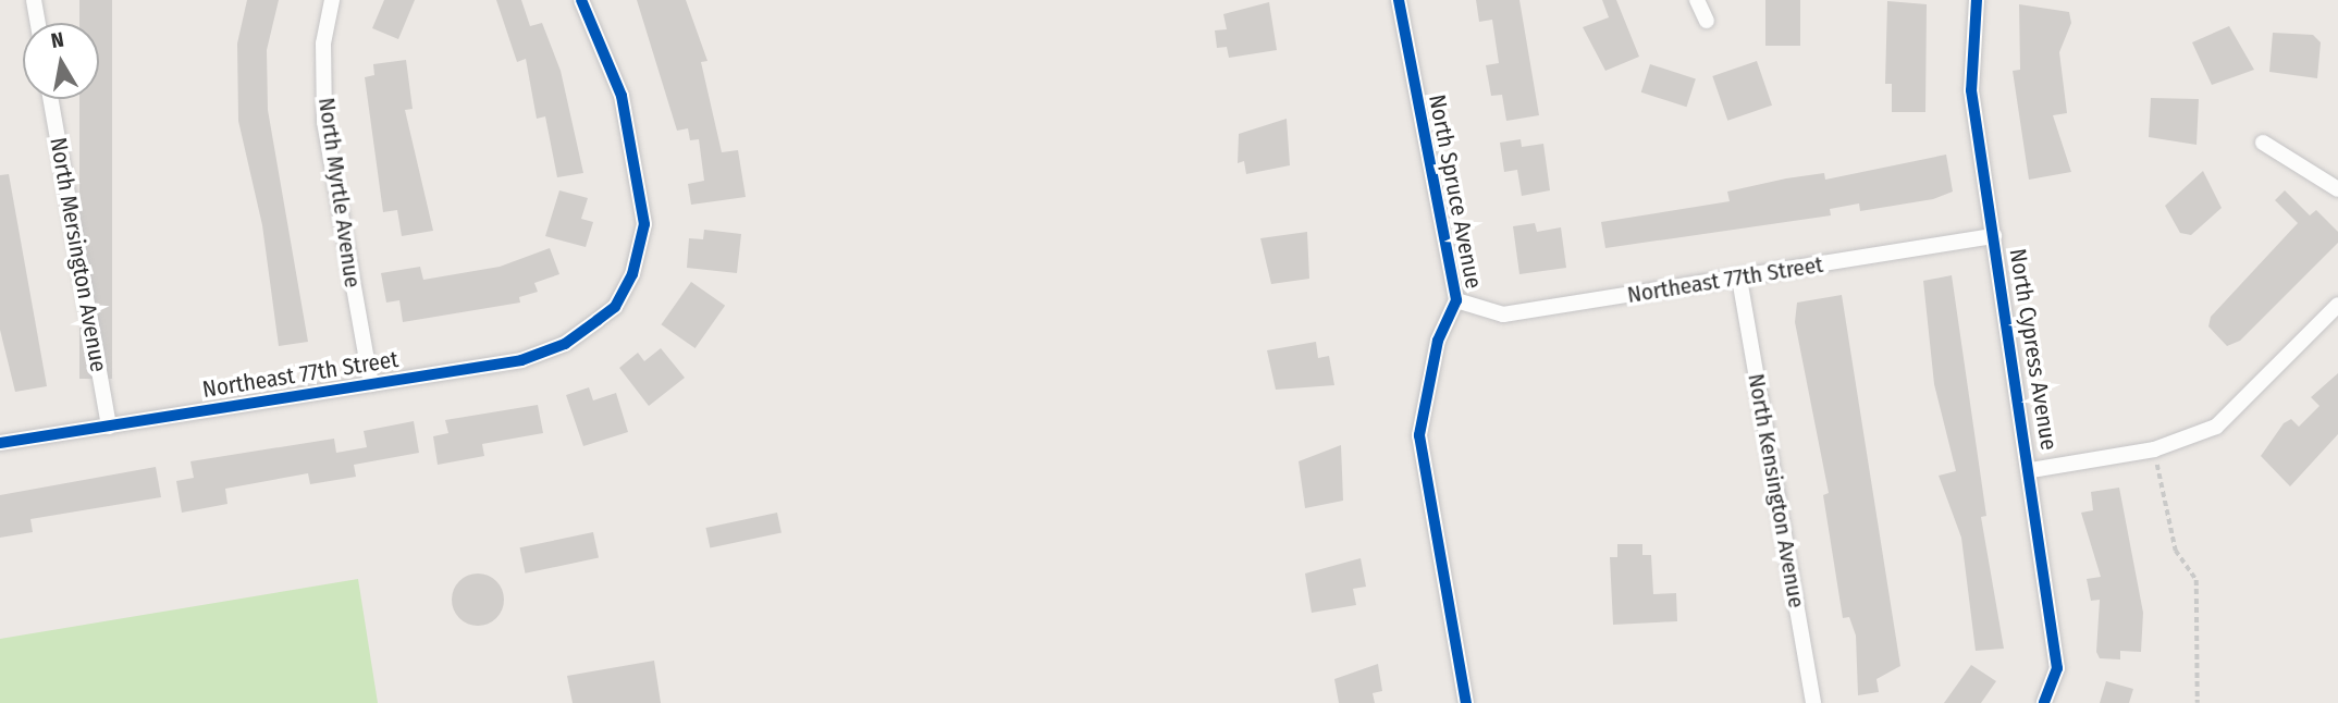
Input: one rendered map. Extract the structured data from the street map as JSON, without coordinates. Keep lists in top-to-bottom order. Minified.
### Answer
{"streets":{"street":["North Spruce Avenue","North Myrtle Avenue","North Mersington Avenue","Northeast 77th Street","North Cypress Avenue","North Kensington Avenue"]},"crossings":[["North Spruce Avenue","Northeast 77th Street"],["North Myrtle Avenue","Northeast 77th Street"],["North Mersington Avenue","Northeast 77th Street"],["Northeast 77th Street","North Cypress Avenue"],["Northeast 77th Street","North Kensington Avenue"]],"north":"top"}
